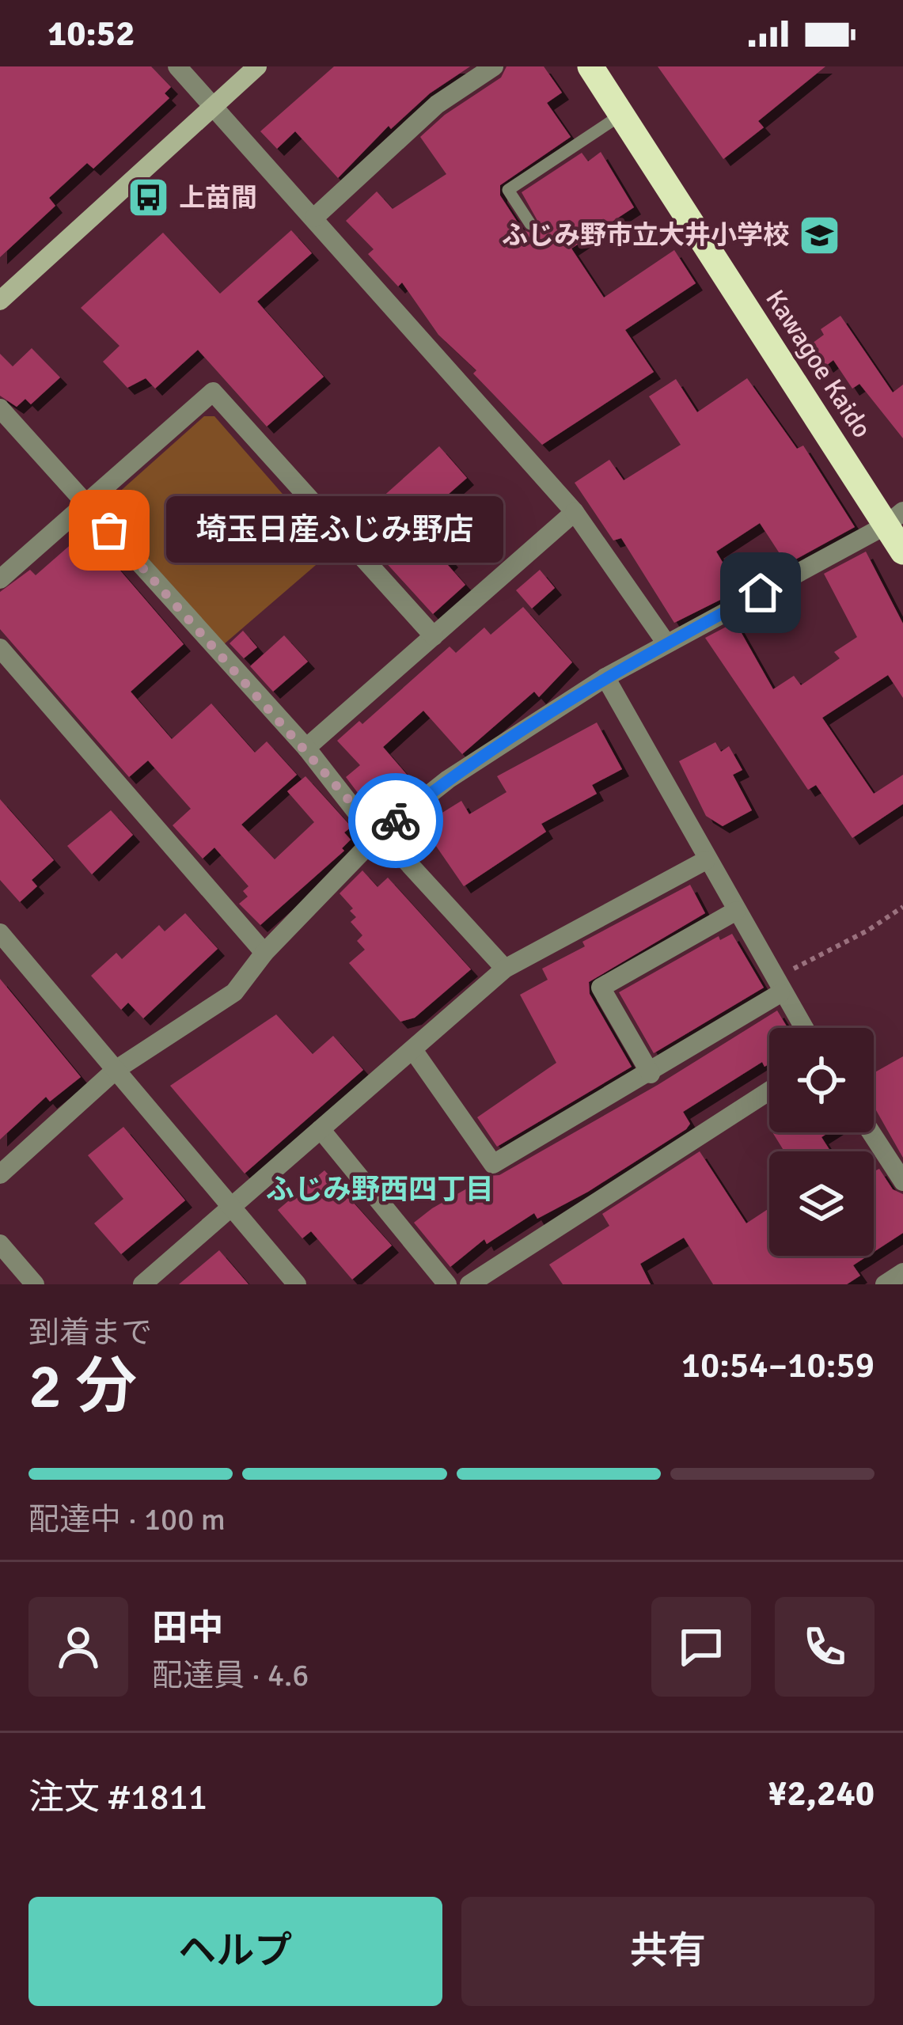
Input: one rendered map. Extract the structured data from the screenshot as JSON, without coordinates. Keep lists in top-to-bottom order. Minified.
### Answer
{"streets":{"highway":["Kawagoe Kaido"]},"districts":["ふじみ野西四丁目"],"places":{"bus stop":["上苗間"],"school or university":["ふじみ野市立大井小学校"],"other":["埼玉日産ふじみ野店"]},"page":{"status":"10:52","bubble":"埼玉日産ふじみ野店","heading":["2 分","到着まで","10:54–10:59"],"panel":["田中","配達員 · 4.6","注文 #1811","¥2,240"],"bar":"配達中 · 100 m","buttons":["ヘルプ","共有"]}}
